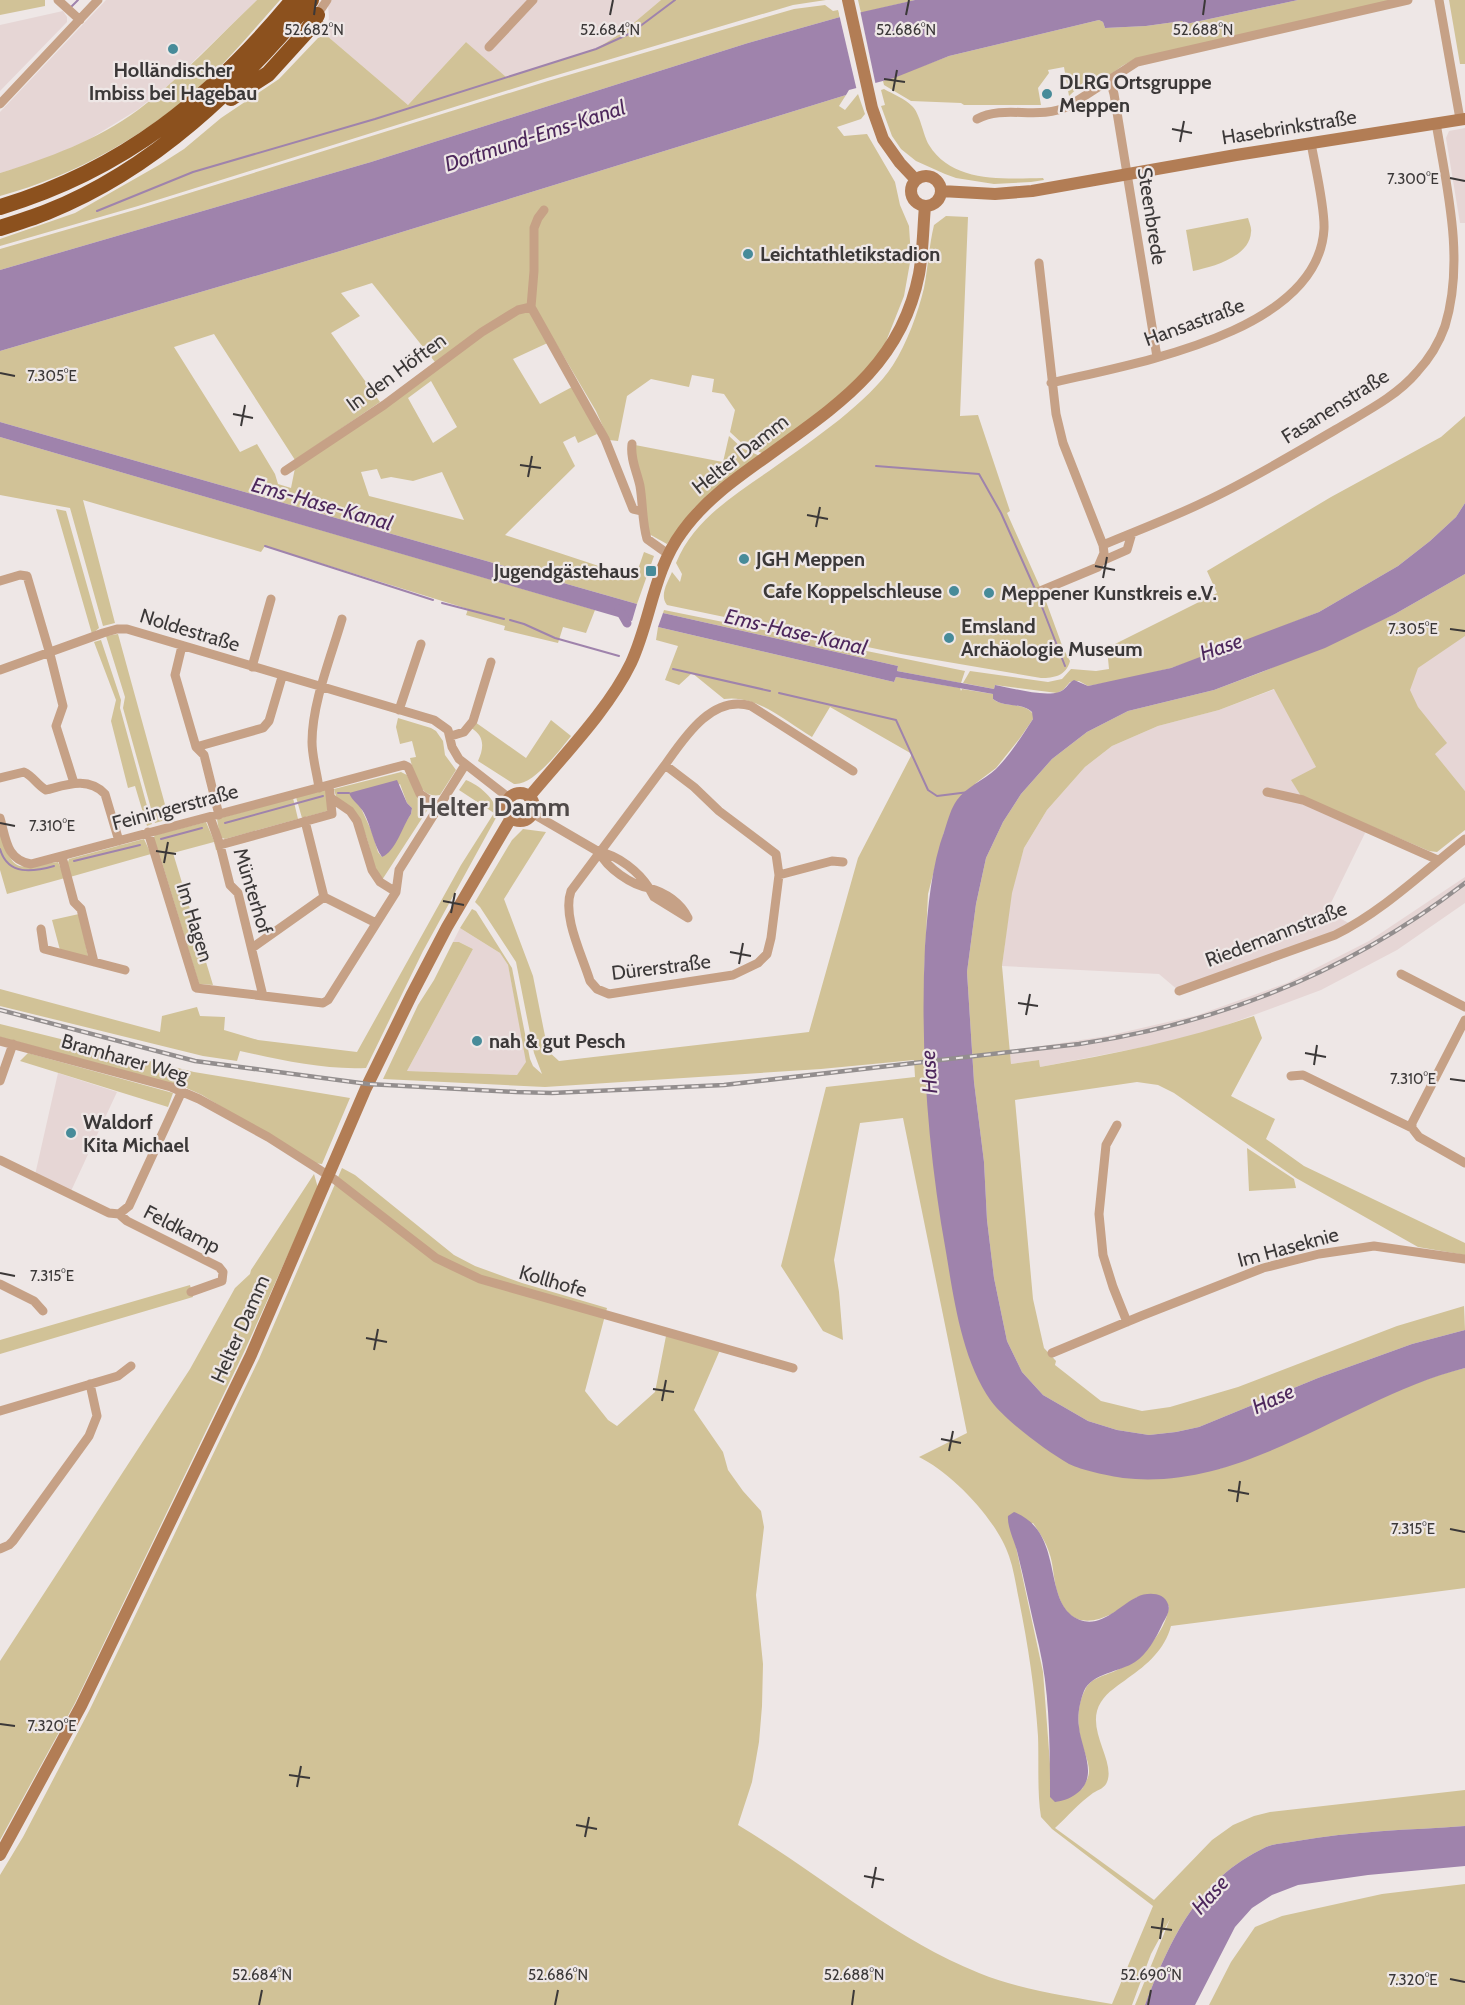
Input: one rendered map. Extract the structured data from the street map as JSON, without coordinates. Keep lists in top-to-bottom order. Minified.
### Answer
{"streets":{"street":["Hasebrinkstraße","Steenbrede","Hansastraße","In den Höften","Fasanenstraße","Helter Damm","Noldestraße","Feiningerstraße","Münterhof","Im Hagen","Riedemannstraße","Dürerstraße","Bramharer Weg","Feldkamp","Im Haseknie","Kollhofe"]},"crossings":[["Hasebrinkstraße","Steenbrede"],["Hasebrinkstraße","Hansastraße"],["Hasebrinkstraße","Fasanenstraße"],["Hasebrinkstraße","Helter Damm"],["Steenbrede","Hansastraße"],["Helter Damm","Bramharer Weg"],["Helter Damm","Kollhofe"],["Noldestraße","Münterhof"],["Feiningerstraße","Münterhof"],["Feiningerstraße","Im Hagen"],["Münterhof","Im Hagen"],["Bramharer Weg","Feldkamp"],["Bramharer Weg","Kollhofe"]],"districts":["Helter Damm"],"water":["Dortmund-Ems-Kanal","Ems-Hase-Kanal","Hase"],"places":{"other":["Holländischer Imbiss bei Hagebau","DLRG Ortsgruppe Meppen","Leichtathletikstadion","JGH Meppen","Cafe Koppelschleuse","Meppener Kunstkreis e.V.","Emsland Archäologie Museum","nah & gut Pesch","Waldorf Kita Michael"],"transit":["Jugendgästehaus"]},"coordinates":["52.682°N","52.684°N","52.686°N","52.688°N","7.300°E","7.305°E","7.310°E","7.315°E","7.320°E","52.690°N"]}
